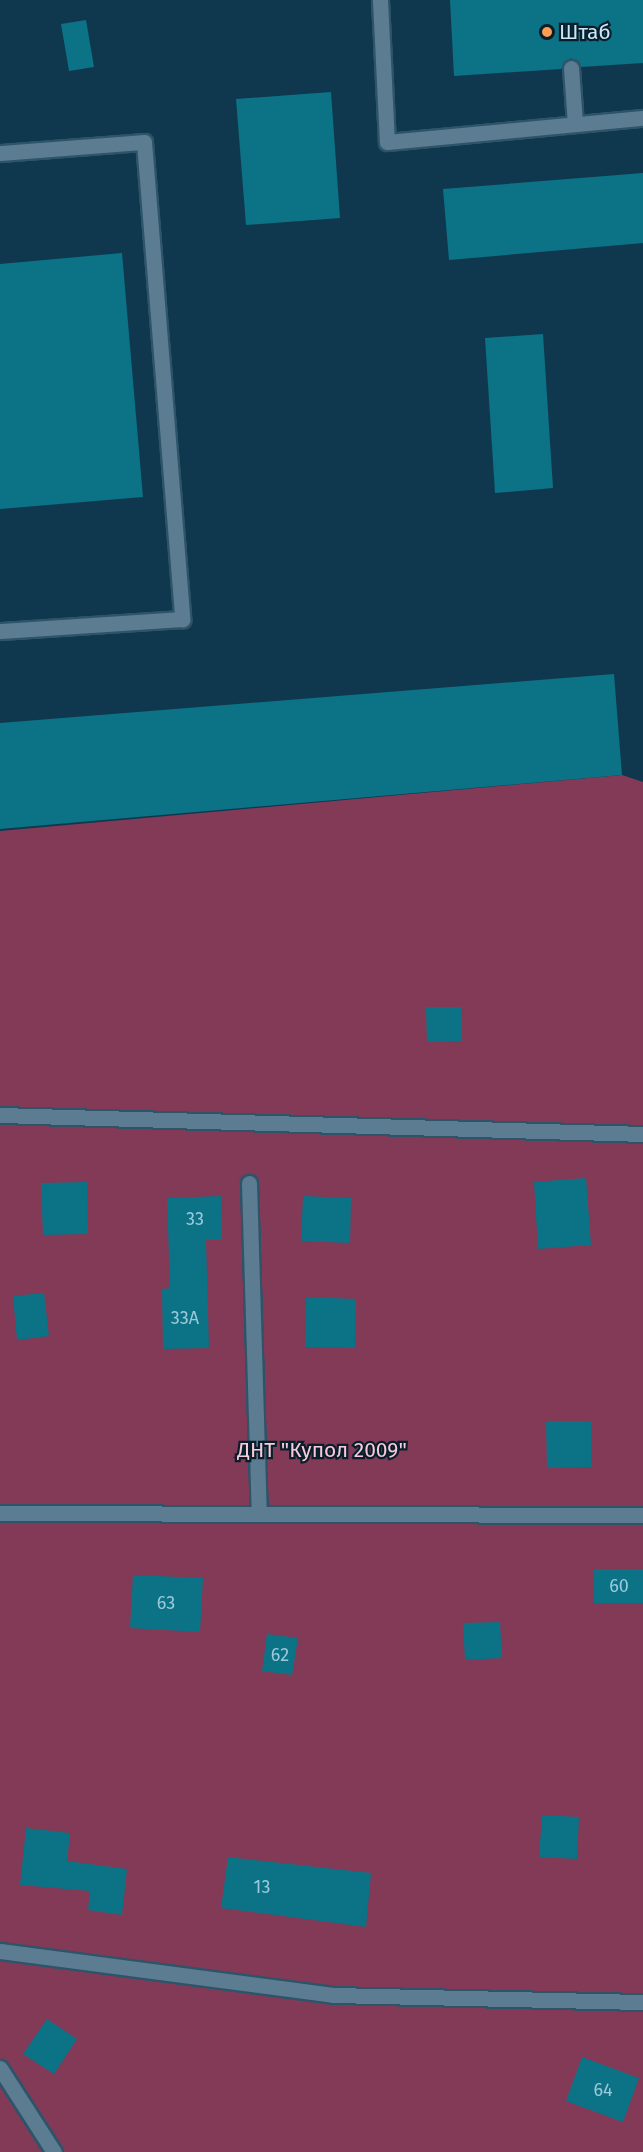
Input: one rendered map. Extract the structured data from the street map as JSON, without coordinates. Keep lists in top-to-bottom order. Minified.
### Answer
{"parks":["ДНТ \"Купол 2009\""],"places":["Штаб"],"house_numbers":["33","33А","60","63","62","13","64"]}
